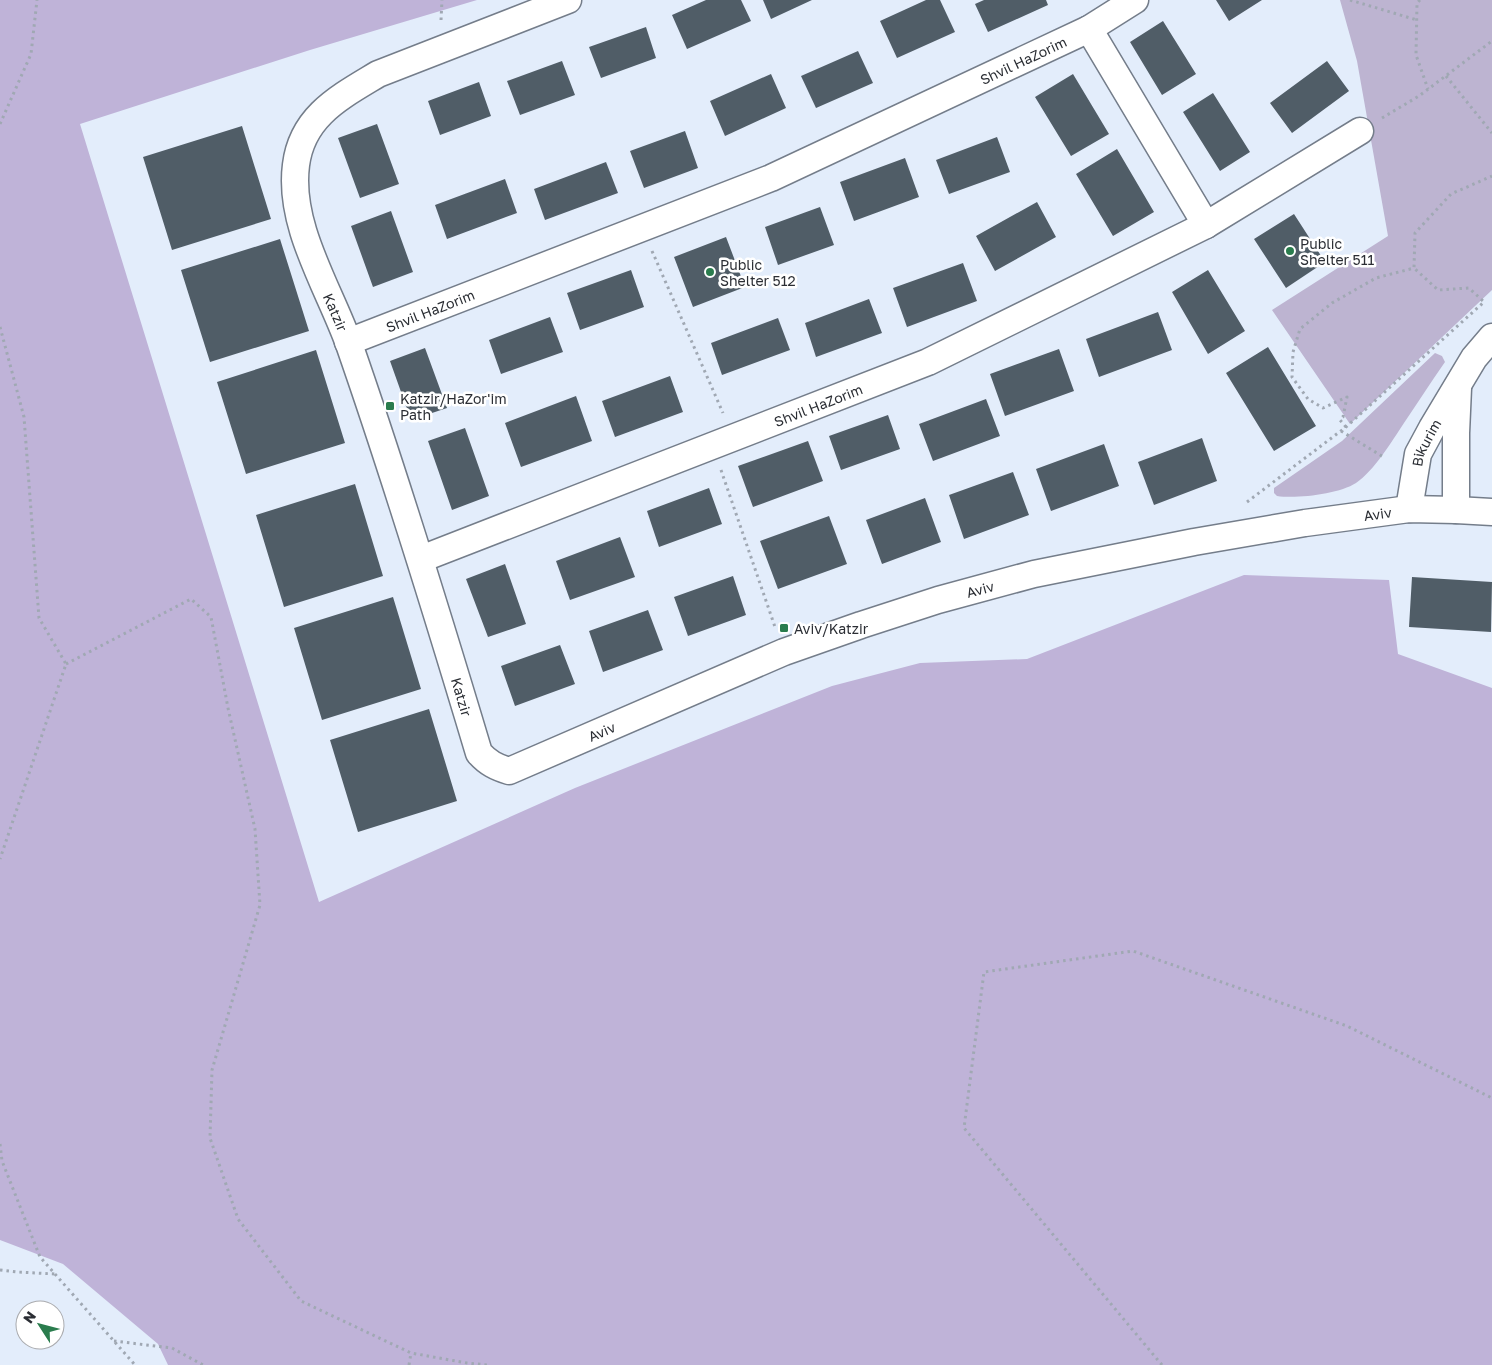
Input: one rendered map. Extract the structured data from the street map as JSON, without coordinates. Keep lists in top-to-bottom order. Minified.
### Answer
{"streets":{"street":["Shvil HaZorim","Katzir","Bikurim","Aviv"]},"crossings":[["Shvil HaZorim","Katzir"],["Katzir","Aviv"],["Bikurim","Aviv"]],"places":{"other":["Public Shelter 511","Public Shelter 512"],"transit":["Katzir/HaZor'im Path","Aviv/Katzir"]},"north":"top left"}
